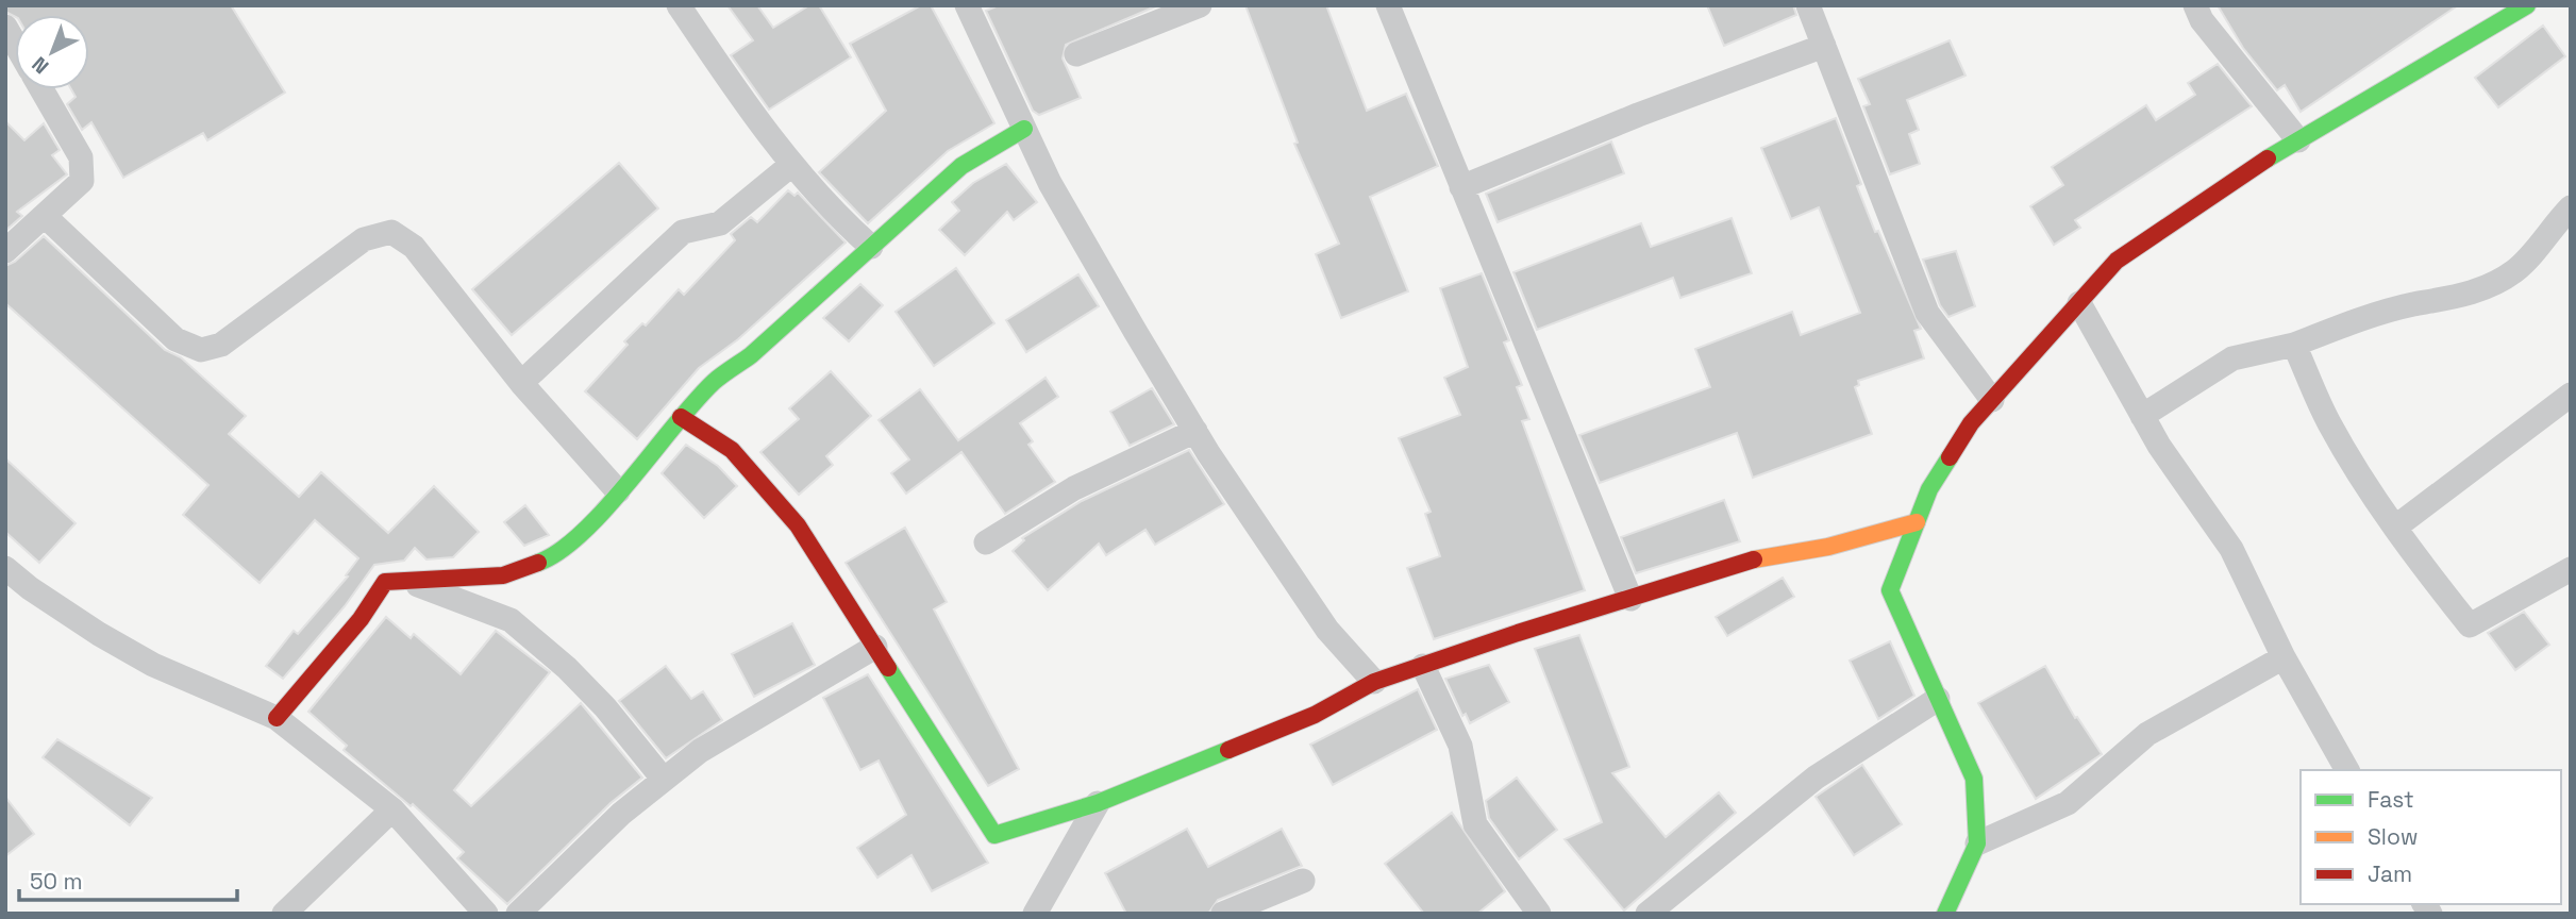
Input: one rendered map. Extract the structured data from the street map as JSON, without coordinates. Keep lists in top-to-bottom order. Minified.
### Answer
{"legend":["Fast","Slow","Jam"],"scale_bar":"50 m","north":"bottom left"}
